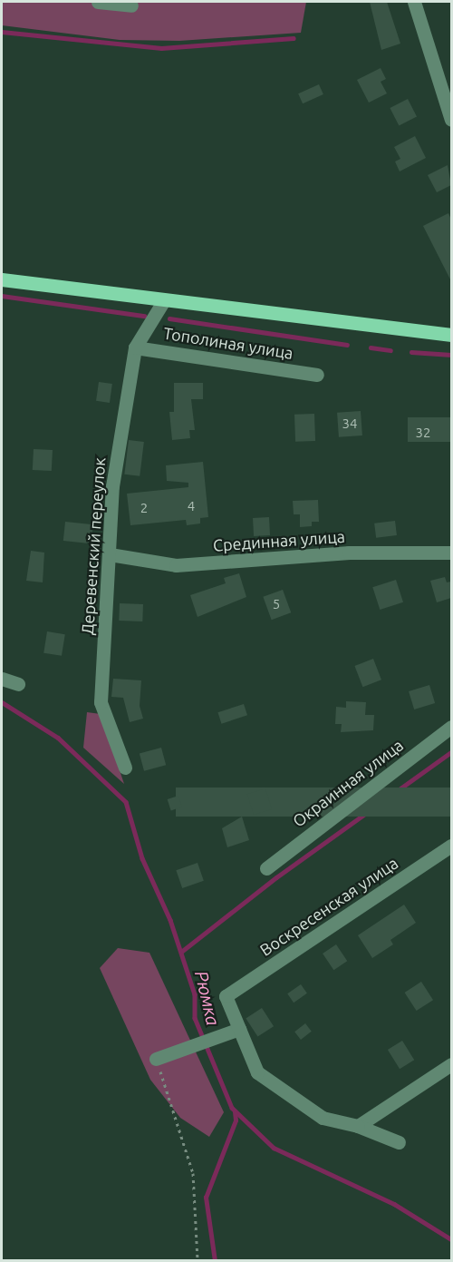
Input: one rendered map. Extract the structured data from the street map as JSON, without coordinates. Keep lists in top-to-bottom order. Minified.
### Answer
{"streets":{"street":["Тополиная улица","Срединная улица","Деревенский переулок","Окраинная улица","Воскресенская улица"]},"crossings":[["Тополиная улица","Деревенский переулок"],["Срединная улица","Деревенский переулок"]],"water":["Рюмка"],"house_numbers":["34","32","4","2","5"]}
